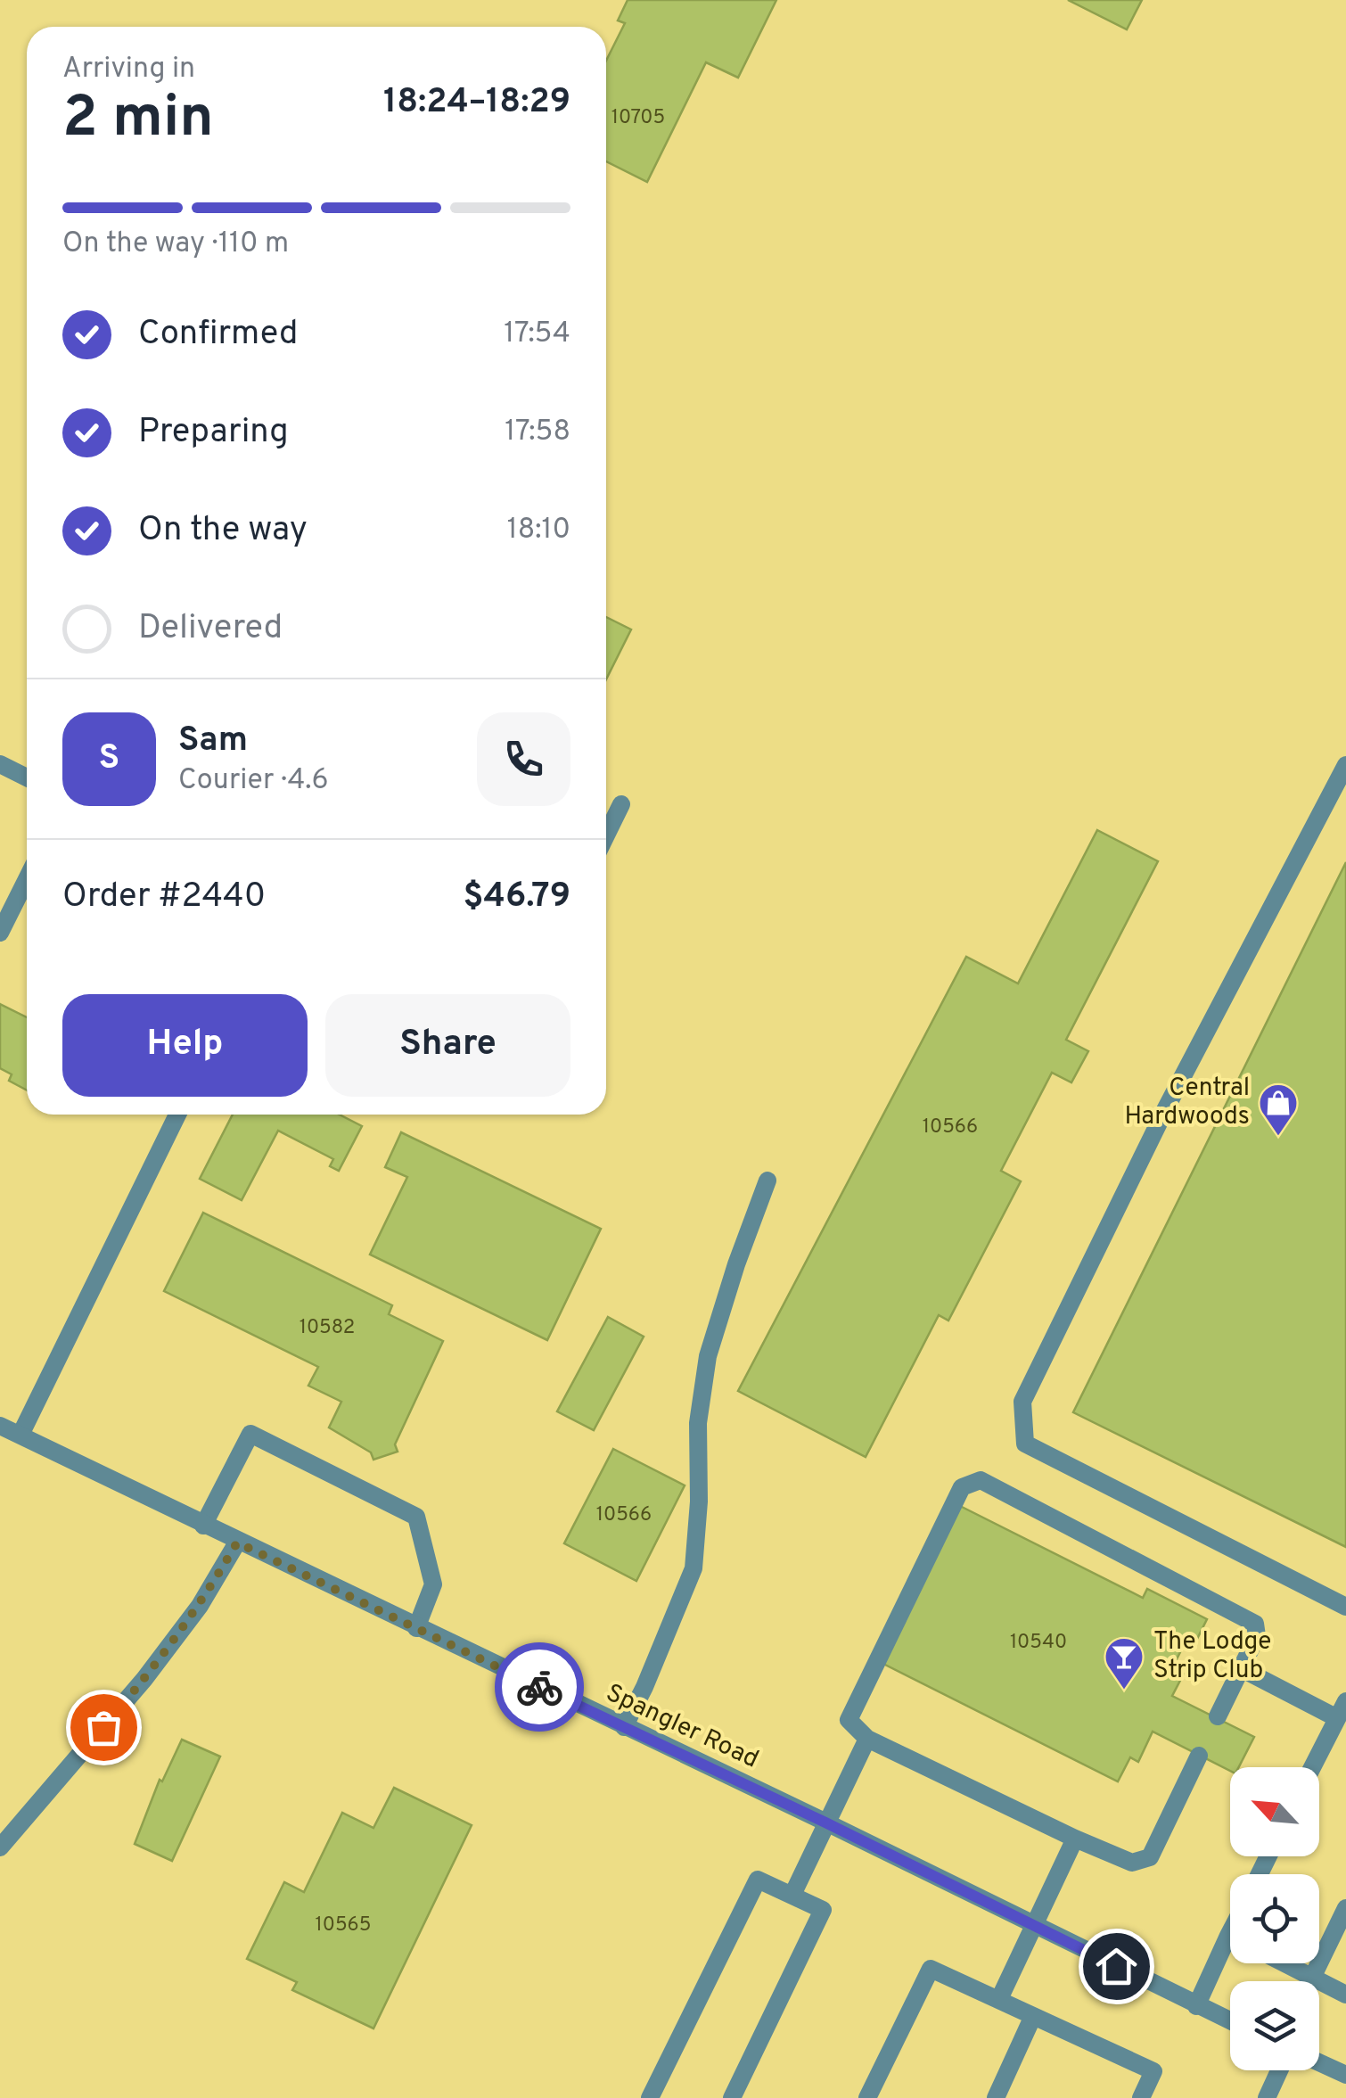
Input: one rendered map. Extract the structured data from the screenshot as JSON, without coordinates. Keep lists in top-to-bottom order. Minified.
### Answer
{"streets":{"street":["Spangler Road"]},"places":{"shop":["Central Hardwoods"],"bar":["The Lodge Strip Club"]},"house_numbers":["10705","10566","10582","10566","10540","10565"],"north":"top left","page":{"heading":["2 min","Arriving in","18:24–18:29"],"panel":["Sam","Courier · 4.6","Order #2440","$46.79"],"bar":"On the way · 110 m","list":[["Confirmed","17:54"],["Preparing","17:58"],["On the way","18:10"],"Delivered"],"round":"S","buttons":["Help","Share"]}}
